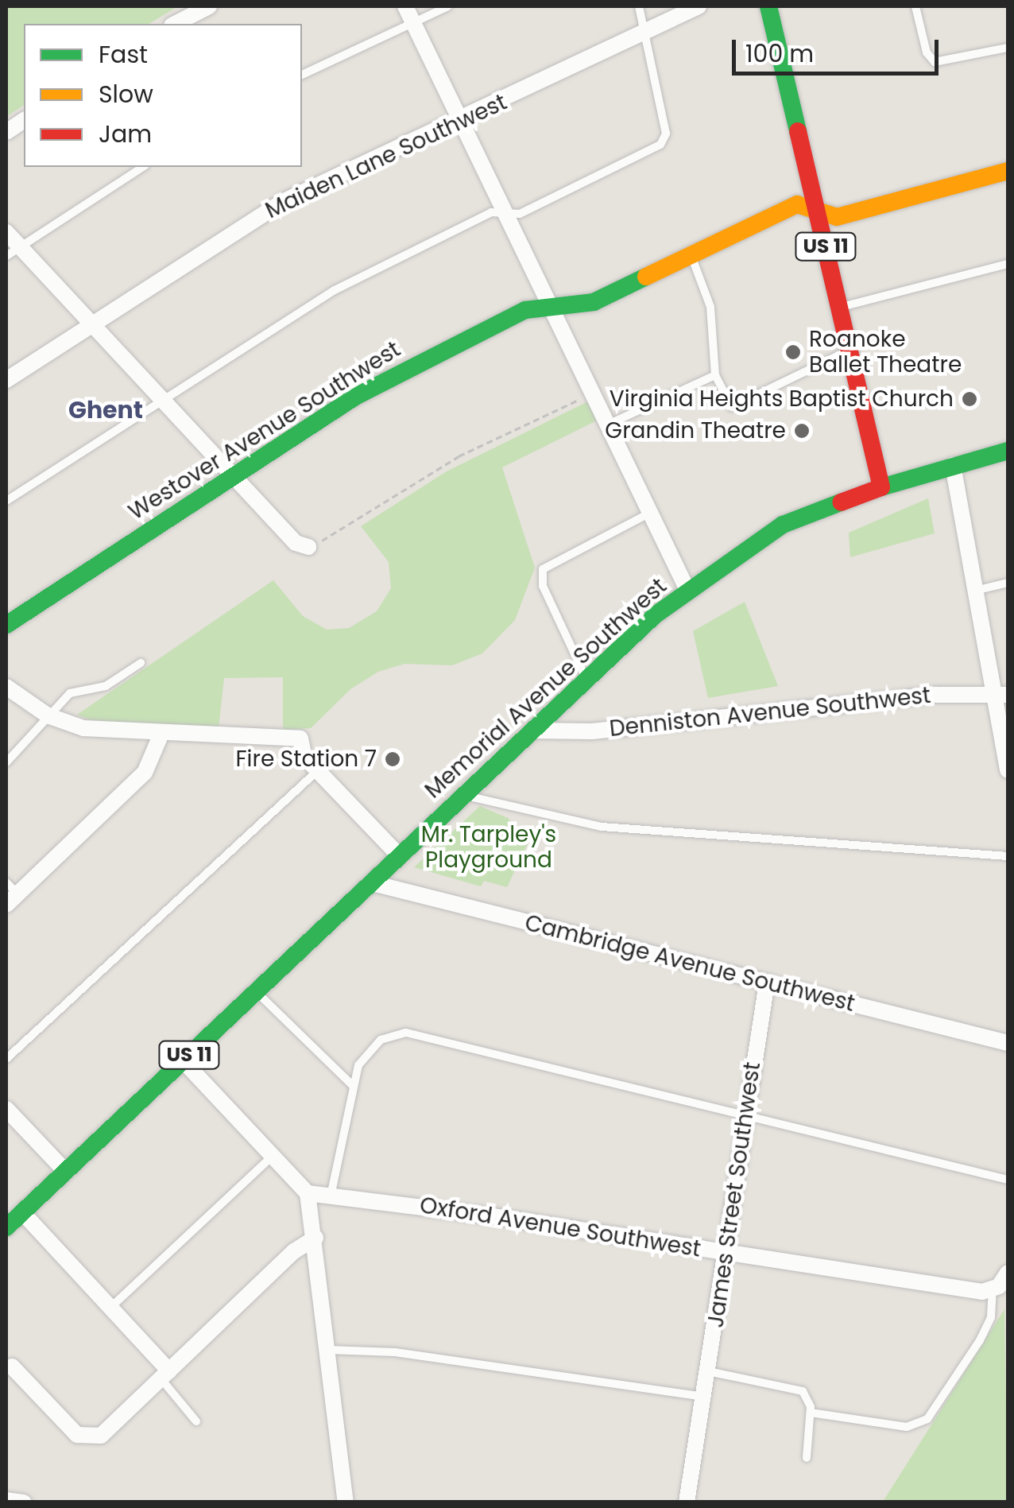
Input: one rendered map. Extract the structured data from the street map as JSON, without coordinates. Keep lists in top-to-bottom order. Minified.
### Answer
{"streets":{"main road":["US 11","Westover Avenue Southwest","Memorial Avenue Southwest"],"street":["Maiden Lane Southwest","Denniston Avenue Southwest","Cambridge Avenue Southwest","James Street Southwest","Oxford Avenue Southwest"]},"crossings":[["US 11","Westover Avenue Southwest"],["US 11","Memorial Avenue Southwest"],["Memorial Avenue Southwest","Denniston Avenue Southwest"],["Memorial Avenue Southwest","Cambridge Avenue Southwest"],["Cambridge Avenue Southwest","James Street Southwest"],["James Street Southwest","Oxford Avenue Southwest"]],"districts":["Ghent"],"parks":["Mr. Tarpley's Playground"],"places":["Roanoke Ballet Theatre","Virginia Heights Baptist Church","Grandin Theatre","Fire Station 7"],"legend":["Fast","Slow","Jam"],"scale_bar":"100 m"}
